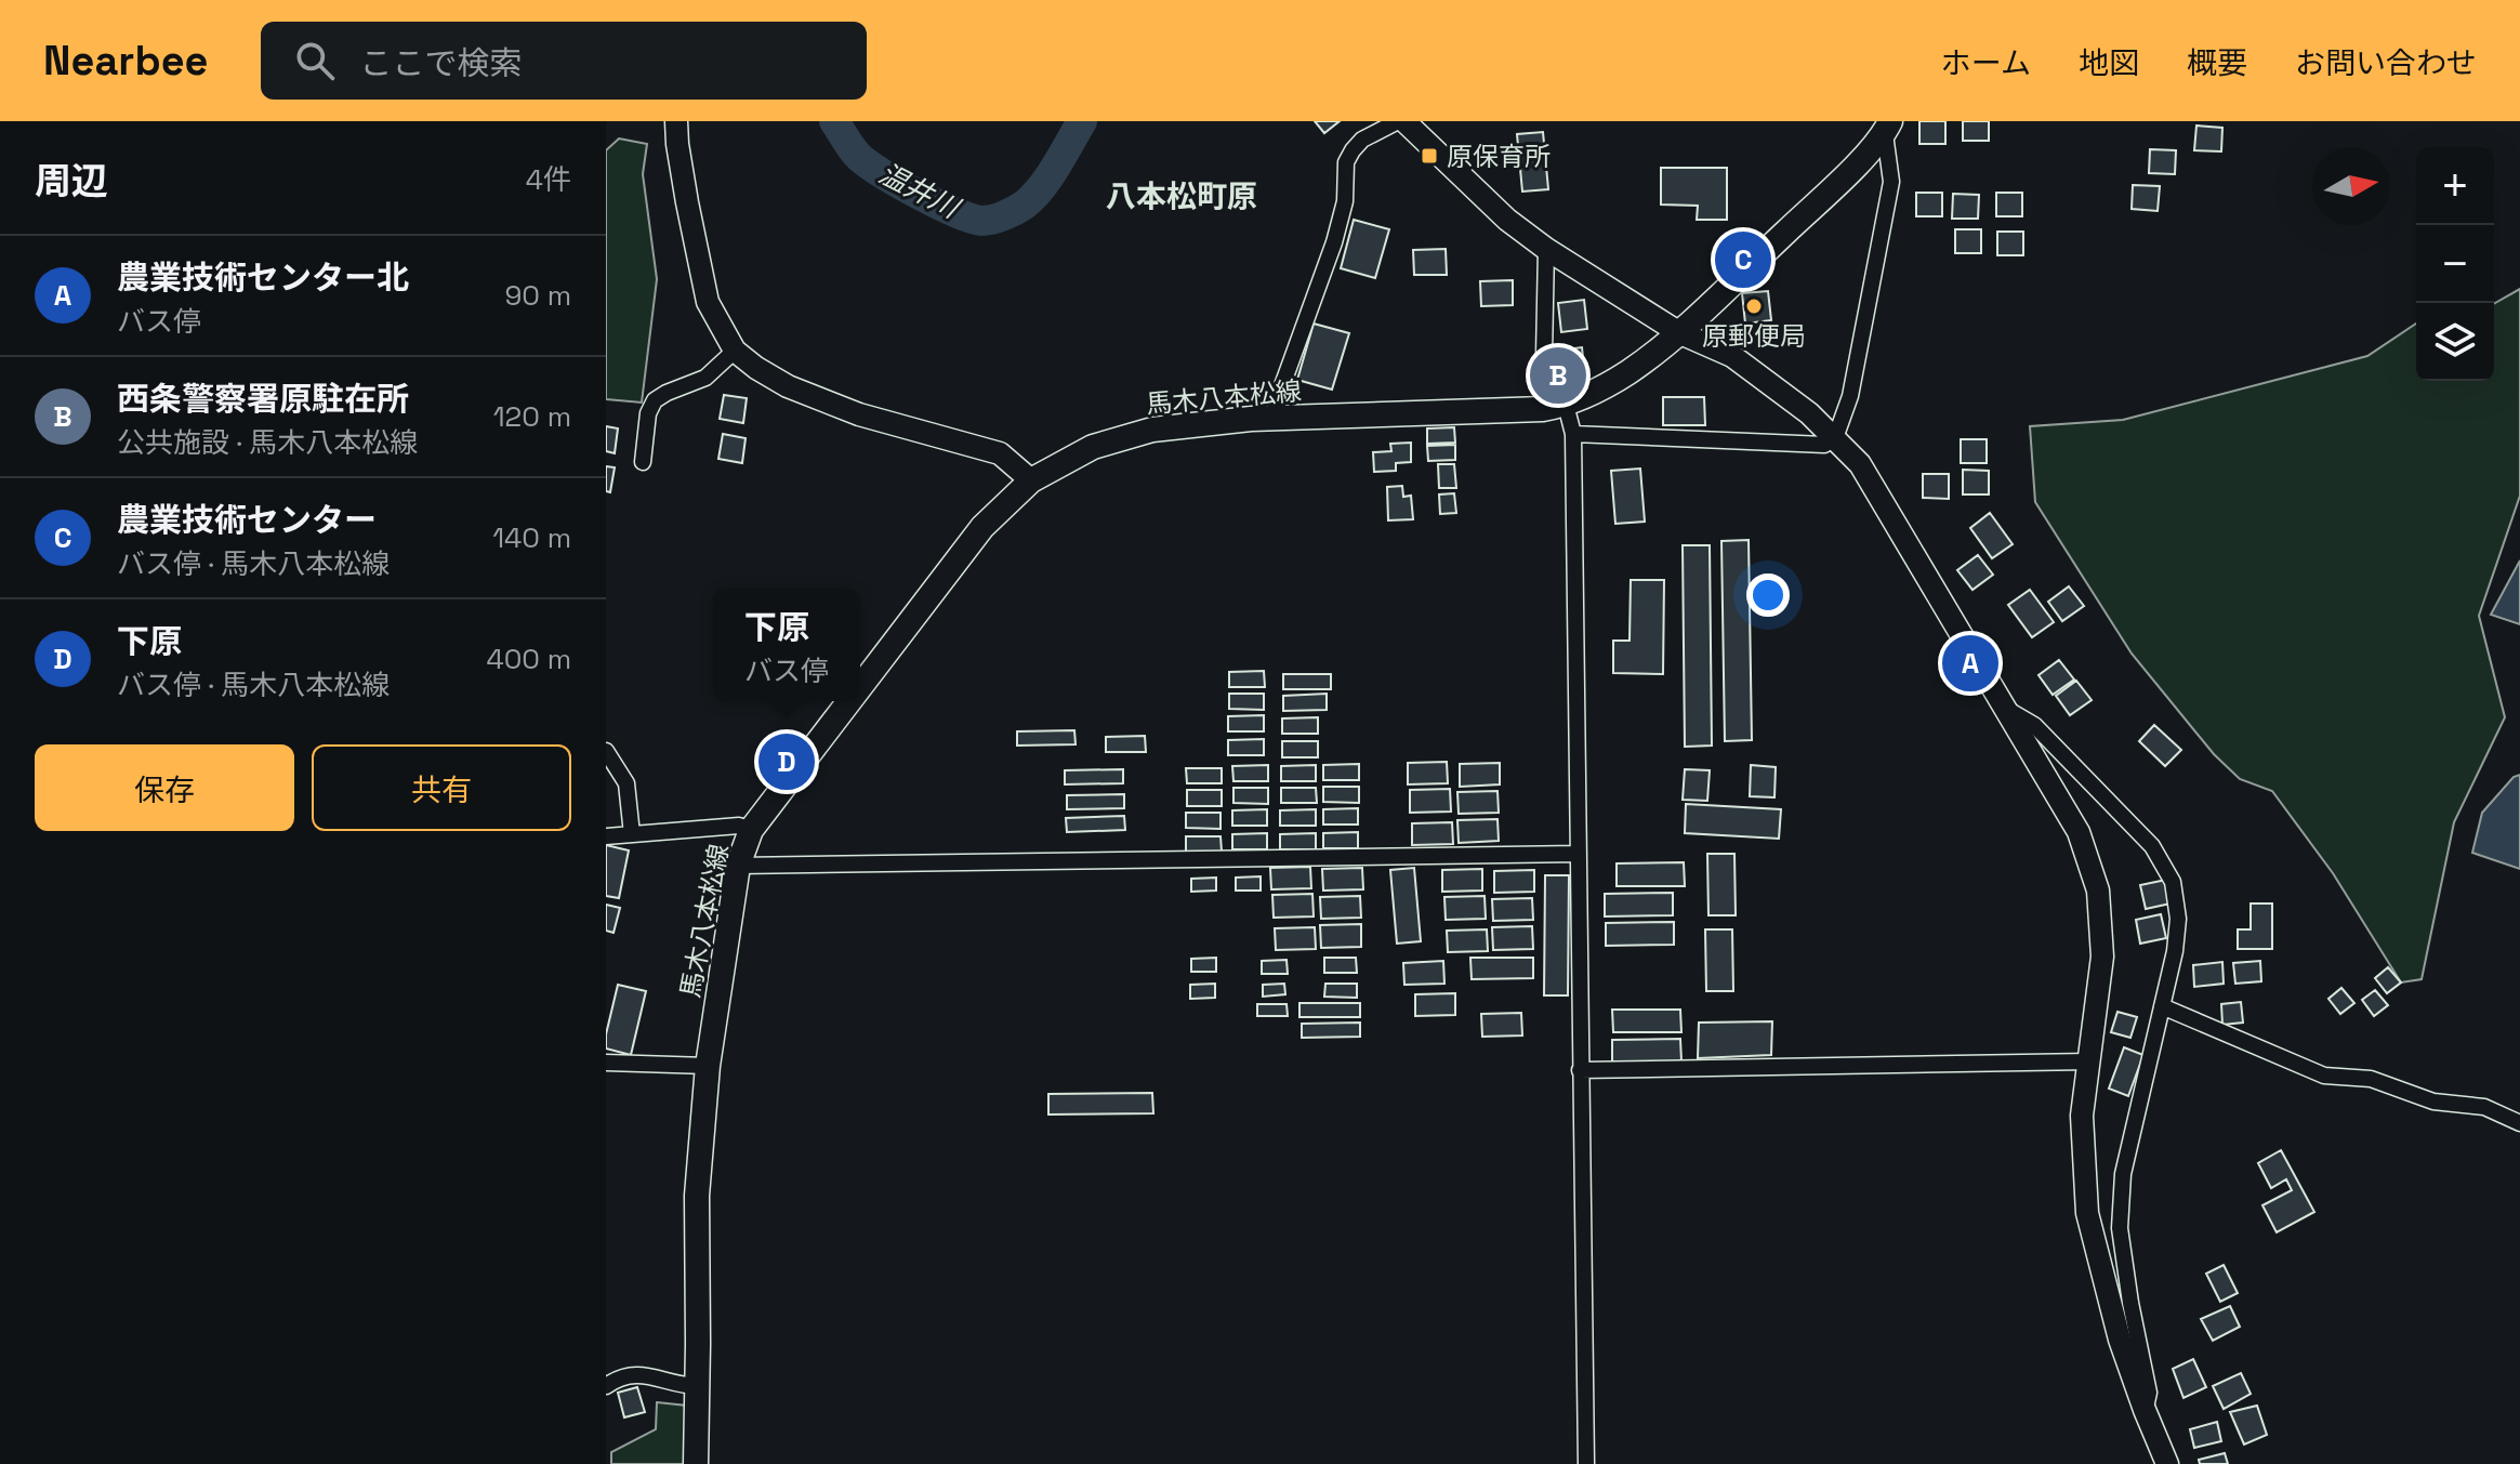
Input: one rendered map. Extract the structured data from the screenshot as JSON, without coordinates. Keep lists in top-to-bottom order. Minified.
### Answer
{"streets":{"main road":["馬木八本松線"]},"districts":["八本松町原"],"water":["温井川"],"places":{"transit":["原保育所"],"other":["原郵便局"]},"north":"right","page":{"header":"Nearbee","search":"ここで検索","nav":["ホーム","地図","概要","お問い合わせ"],"heading":["周辺","4件"],"map_buttons":["+","−"],"pins":["C","B","A","D"],"list":[{"mark":"A","name":"農業技術センター北","note":"バス停","value":"90 m"},{"mark":"B","name":"西条警察署原駐在所","note":"公共施設 · 馬木八本松線","value":"120 m"},{"mark":"C","name":"農業技術センター","note":"バス停 · 馬木八本松線","value":"140 m"},{"mark":"D","name":"下原","note":"バス停 · 馬木八本松線","value":"400 m"}],"popup":["下原","バス停"],"buttons":["保存","共有"]}}
